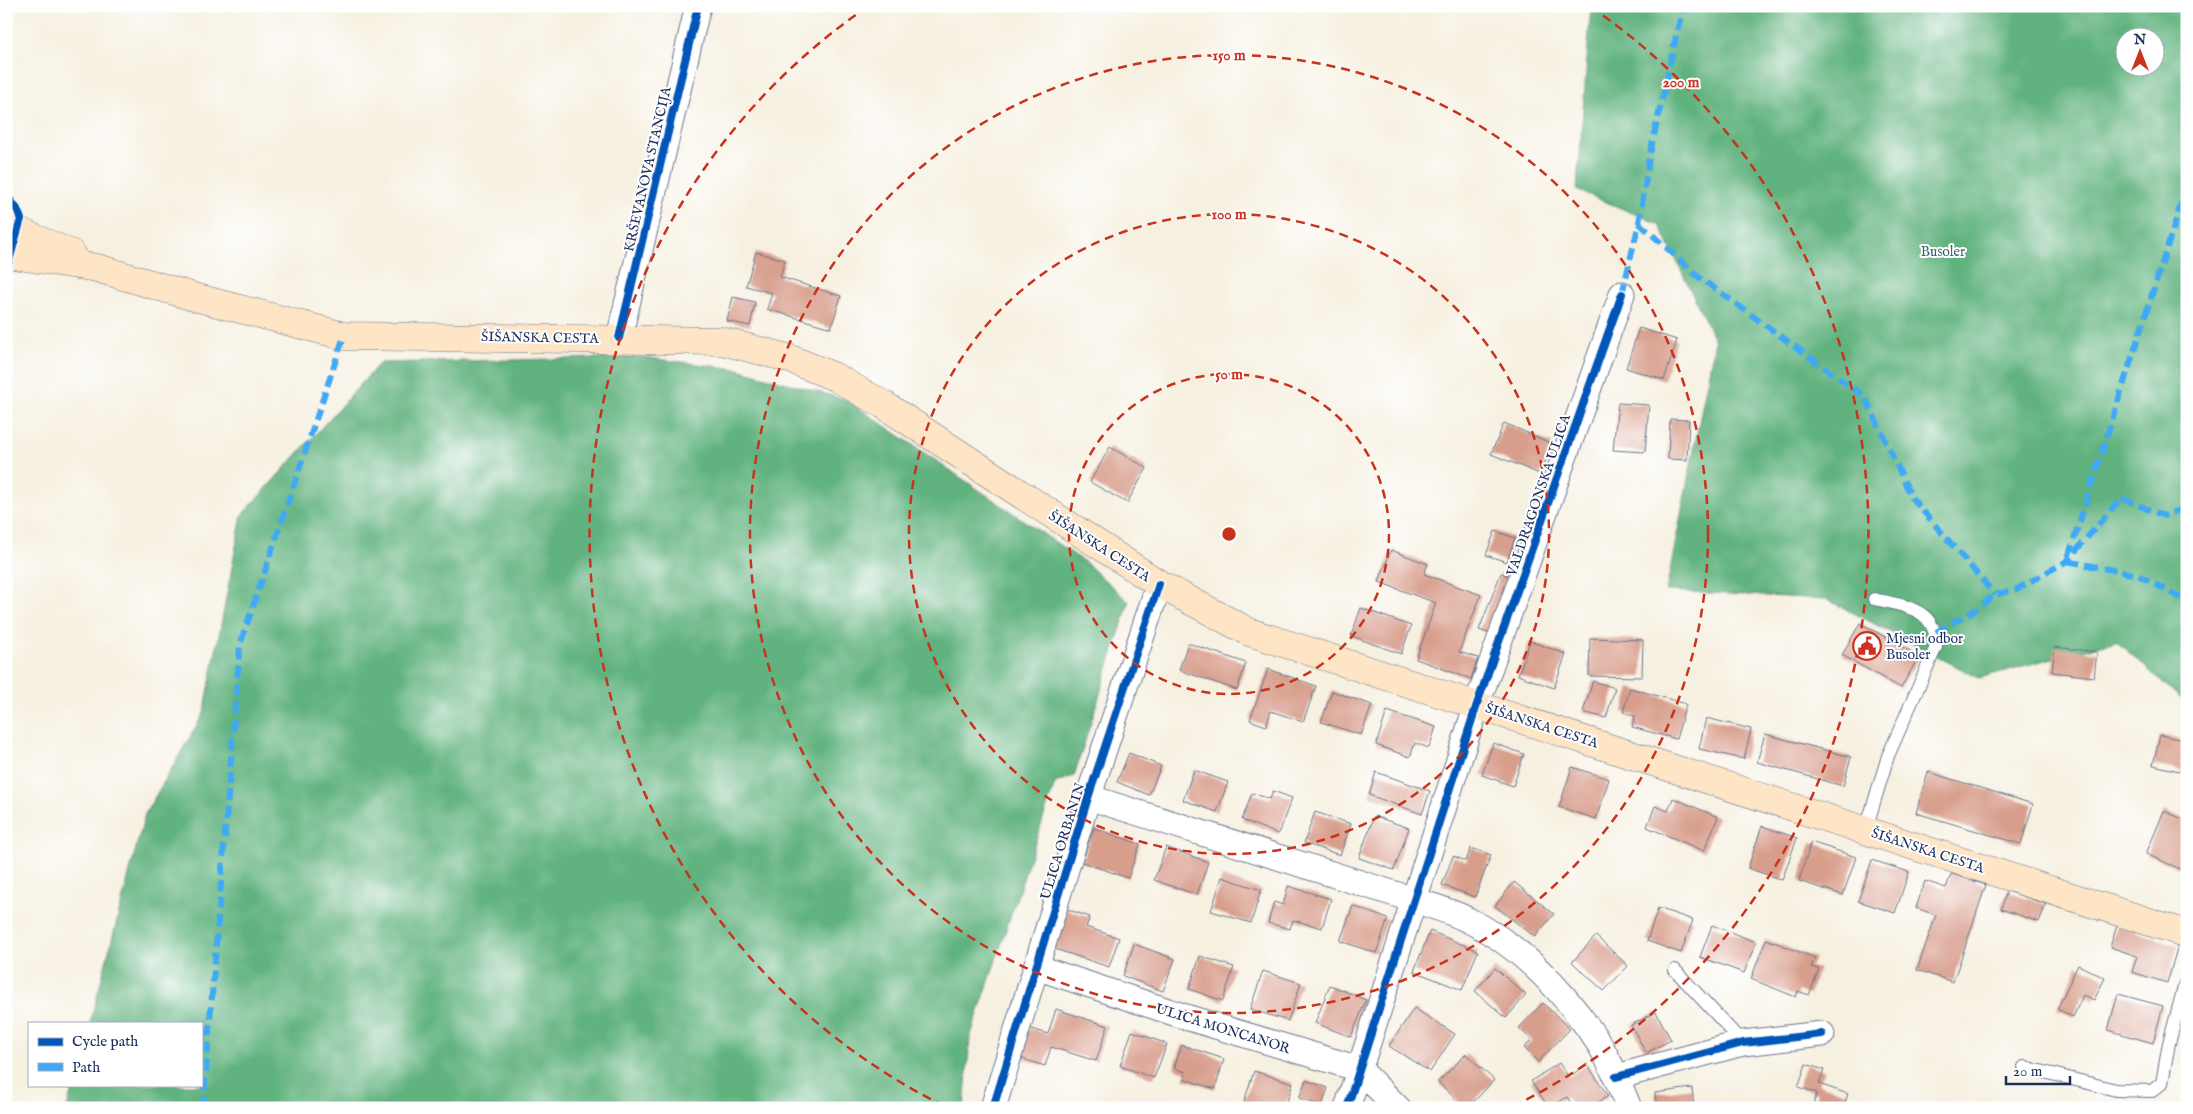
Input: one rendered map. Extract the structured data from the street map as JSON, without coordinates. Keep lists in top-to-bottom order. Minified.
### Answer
{"streets":{"main road":["ŠIŠANSKA CESTA"],"street":["KRŠEVANOVA STANCIJA","VALDRAGONSKA ULICA","ULICA ORBANIN","ULICA MONCANOR"]},"crossings":[["KRŠEVANOVA STANCIJA","ŠIŠANSKA CESTA"],["ŠIŠANSKA CESTA","VALDRAGONSKA ULICA"],["ŠIŠANSKA CESTA","ULICA ORBANIN"],["ULICA ORBANIN","ULICA MONCANOR"]],"parks":["Busoler"],"places":{"public building":["Mjesni odbor Busoler"]},"legend":["Cycle path","Path"],"scale_bar":"20 m","north":"top","rings":["150 m","200 m","100 m","50 m"]}
